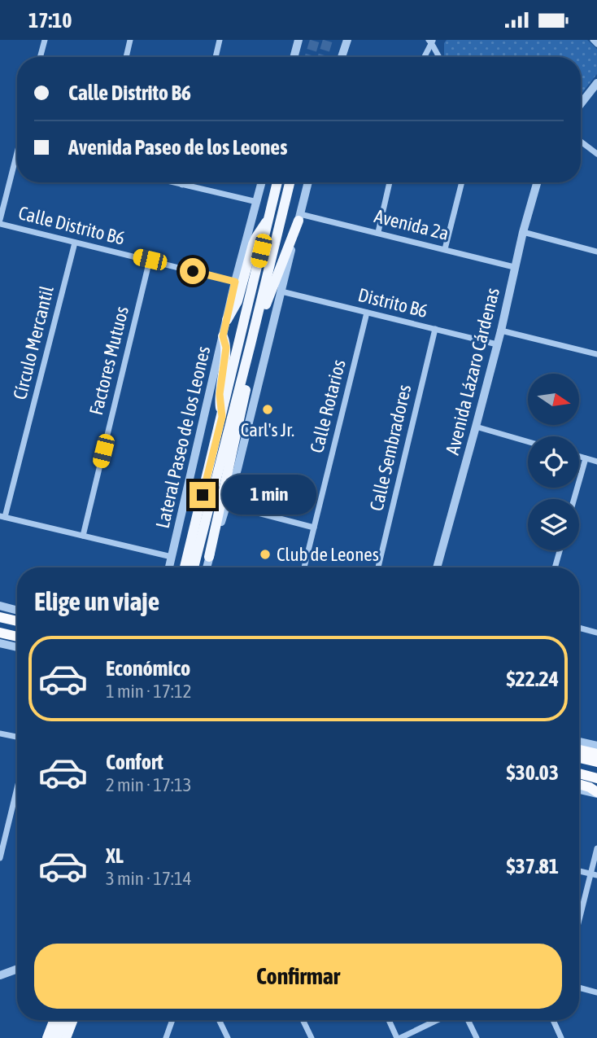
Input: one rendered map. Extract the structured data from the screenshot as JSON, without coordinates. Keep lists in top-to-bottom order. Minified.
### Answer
{"streets":{"street":["Avenida 2a","Calle Distrito B6","Distrito B6","Círculo Mercantil","Factores Mutuos","Avenida Lázaro Cárdenas","Calle Rotarios","Lateral Paseo de los Leones","Calle Sembradores"]},"crossings":[["Avenida 2a","Avenida Lázaro Cárdenas"],["Calle Distrito B6","Círculo Mercantil"],["Calle Distrito B6","Factores Mutuos"],["Calle Distrito B6","Lateral Paseo de los Leones"],["Distrito B6","Avenida Lázaro Cárdenas"],["Distrito B6","Calle Rotarios"],["Distrito B6","Calle Sembradores"]],"places":["Carl's Jr.","Club de Leones"],"north":"right","page":{"status":"17:10","banner":["Calle Distrito B6","Avenida Paseo de los Leones"],"bubble":"1 min","heading":"Elige un viaje","list":[{"name":"Económico","note":"1 min · 17:12","value":"$22.24"},{"name":"Confort","note":"2 min · 17:13","value":"$30.03"},{"name":"XL","note":"3 min · 17:14","value":"$37.81"}],"buttons":"Confirmar"}}
